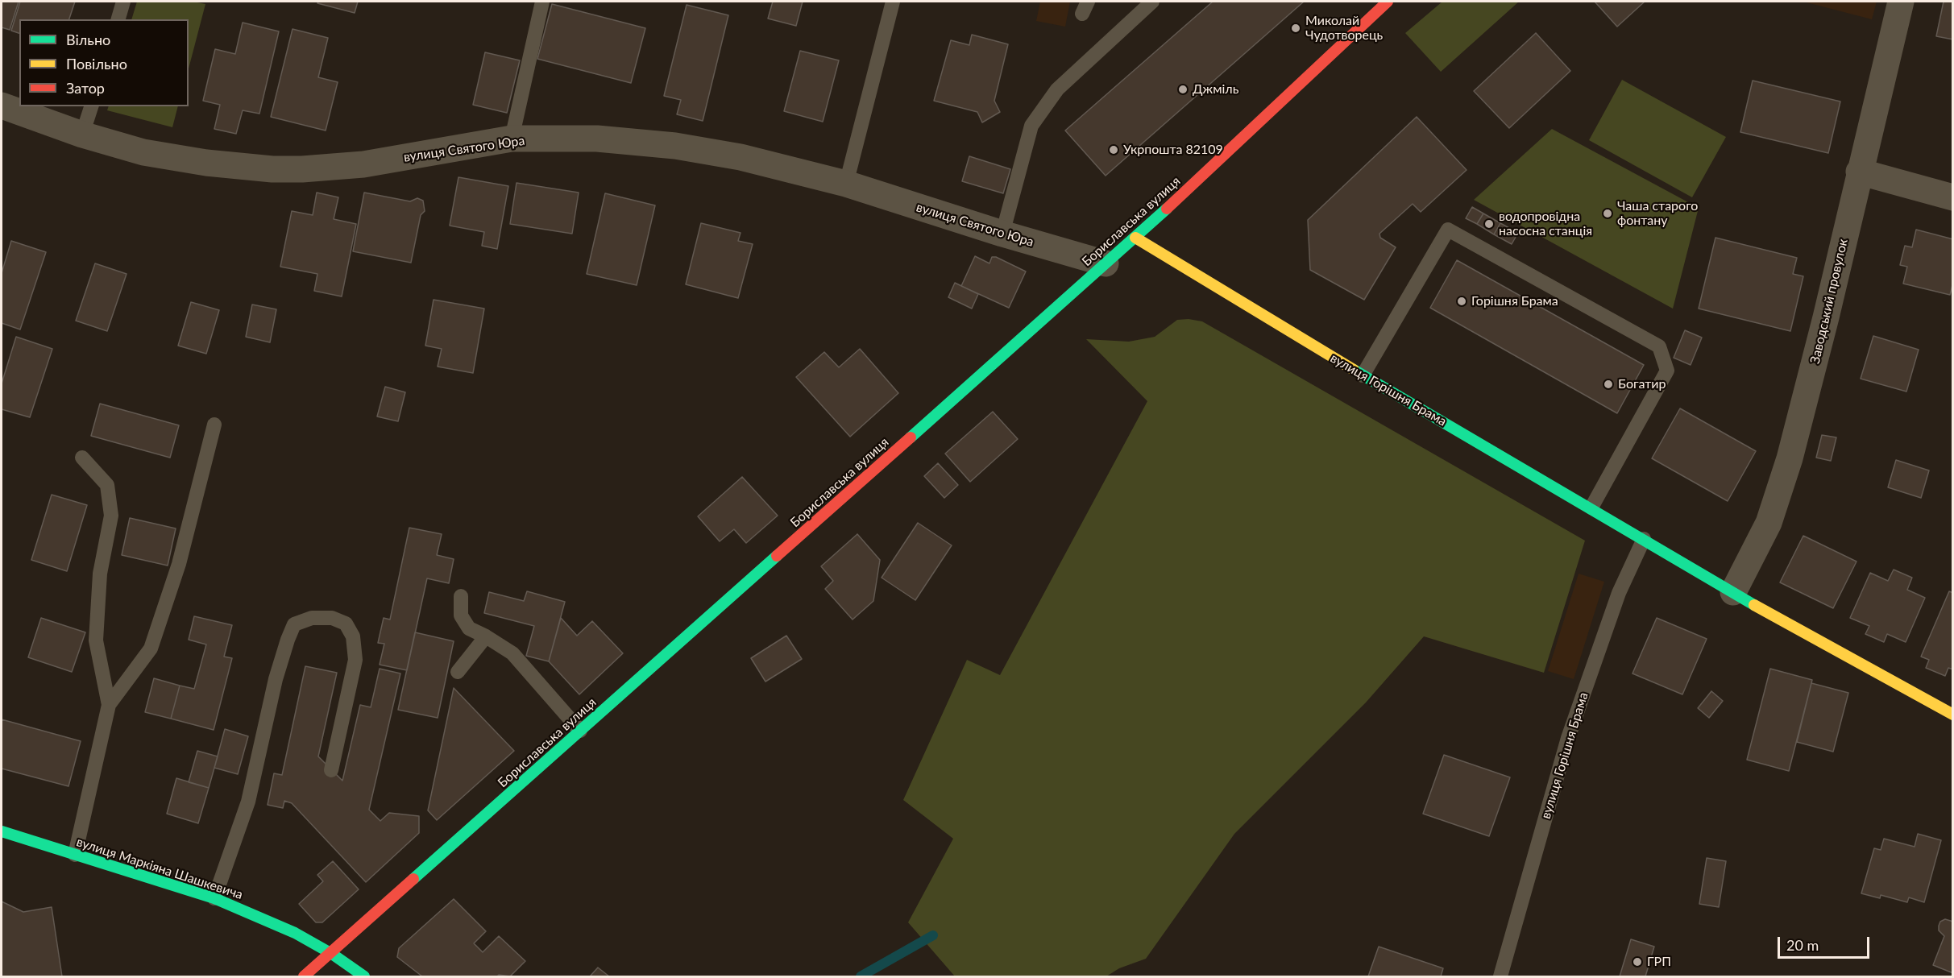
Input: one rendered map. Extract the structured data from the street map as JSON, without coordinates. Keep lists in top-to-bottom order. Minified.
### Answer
{"streets":{"street":["вулиця Святого Юра","Бориславська вулиця","Заводський провулок","вулиця Горішня Брама","вулиця Маркіяна Шашкевича"]},"crossings":[["вулиця Святого Юра","Бориславська вулиця"],["Бориславська вулиця","вулиця Горішня Брама"],["Бориславська вулиця","вулиця Маркіяна Шашкевича"],["Заводський провулок","вулиця Горішня Брама"]],"places":["Миколай Чудотворець","Джміль","Укрпошта 82109","Чаша старого фонтану","водопровідна насосна станція","Горішня Брама","Богатир","ГРП"],"legend":["Вільно","Повільно","Затор"],"scale_bar":"20 m"}
